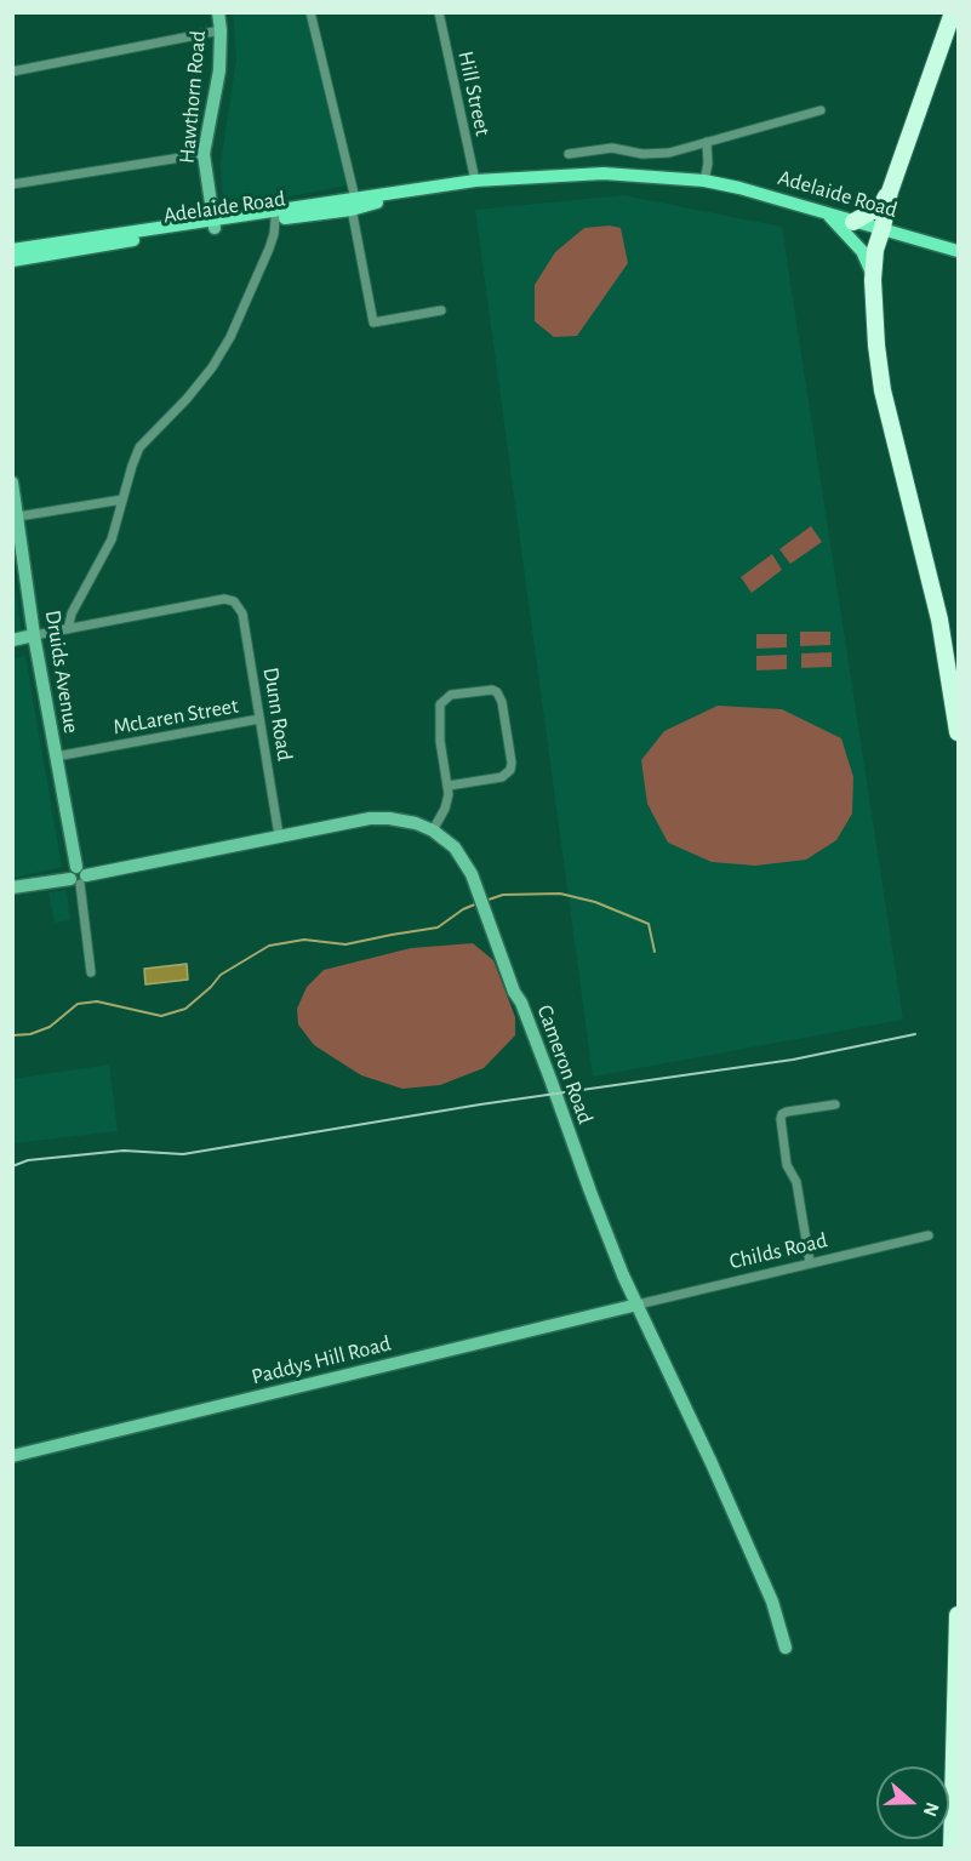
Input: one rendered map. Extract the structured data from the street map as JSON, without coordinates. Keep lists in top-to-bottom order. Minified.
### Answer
{"streets":{"main road":["Adelaide Road"],"street":["Hill Street","Hawthorn Road","Druids Avenue","Dunn Road","McLaren Street","Cameron Road","Childs Road","Paddys Hill Road"]},"crossings":[["Hill Street","Adelaide Road"],["Hawthorn Road","Adelaide Road"],["Druids Avenue","McLaren Street"],["Druids Avenue","Cameron Road"],["Dunn Road","McLaren Street"],["Dunn Road","Cameron Road"],["Cameron Road","Childs Road"],["Cameron Road","Paddys Hill Road"],["Childs Road","Paddys Hill Road"]],"north":"right"}
